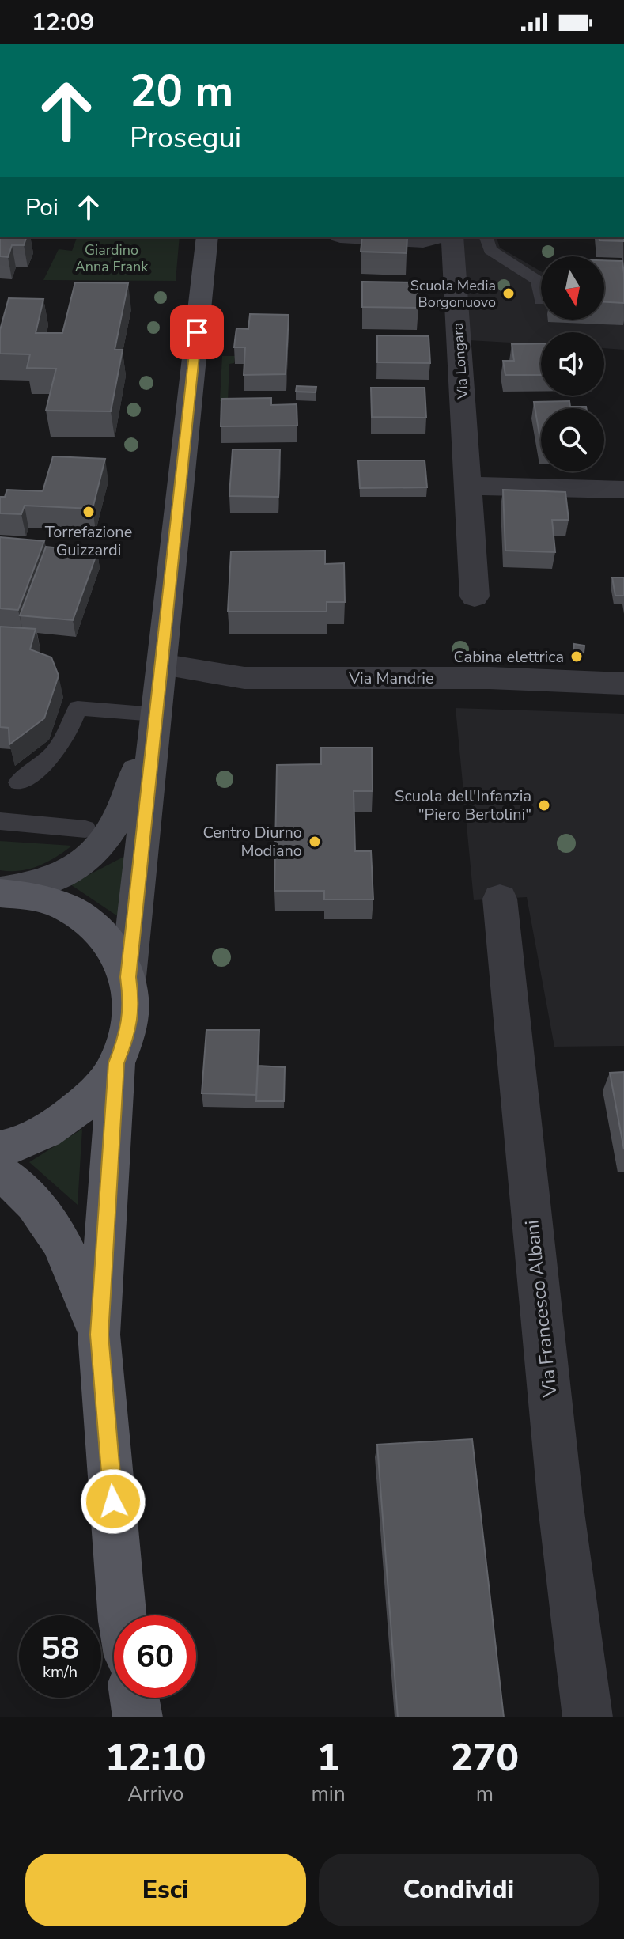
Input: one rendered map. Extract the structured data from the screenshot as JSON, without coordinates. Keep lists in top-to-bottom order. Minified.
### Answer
{"streets":{"street":["Via Longara","Via Mandrie","Via Francesco Albani"]},"parks":["Giardino Anna Frank"],"places":["Scuola Media Borgonuovo","Torrefazione Guizzardi","Cabina elettrica","Scuola dell'Infanzia \"Piero Bertolini\"","Centro Diurno Modiano"],"north":"bottom","page":{"status":"12:09","turn":["20 m","Prosegui"],"then":"Poi","speed":"58 km/h","limit":"60","eta":["12:10","Arrivo","1","min","270","m"],"buttons":["Esci","Condividi"]}}
